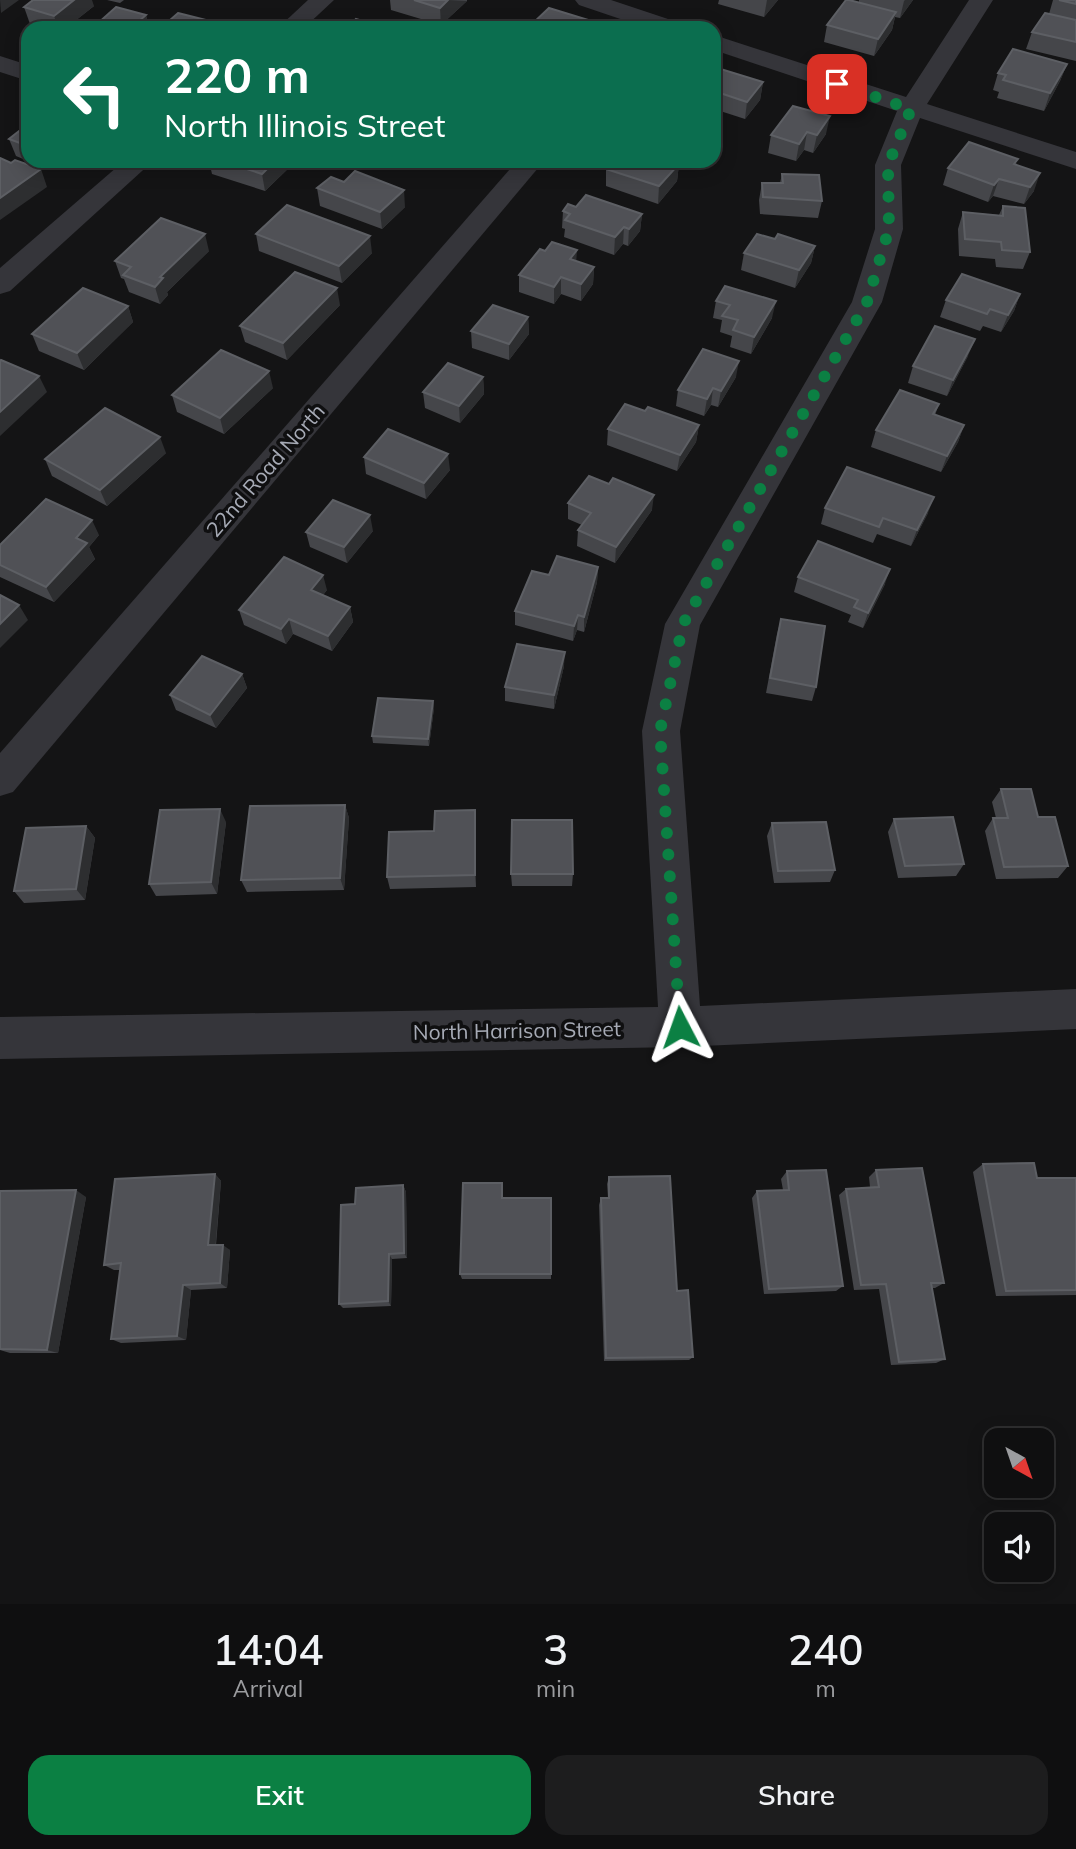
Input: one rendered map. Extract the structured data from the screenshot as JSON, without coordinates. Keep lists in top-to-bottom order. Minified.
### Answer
{"streets":{"street":["22nd Road North","North Harrison Street"]},"north":"bottom right","page":{"turn":["220 m","North Illinois Street"],"eta":["14:04","Arrival","3","min","240","m"],"buttons":["Exit","Share"]}}
